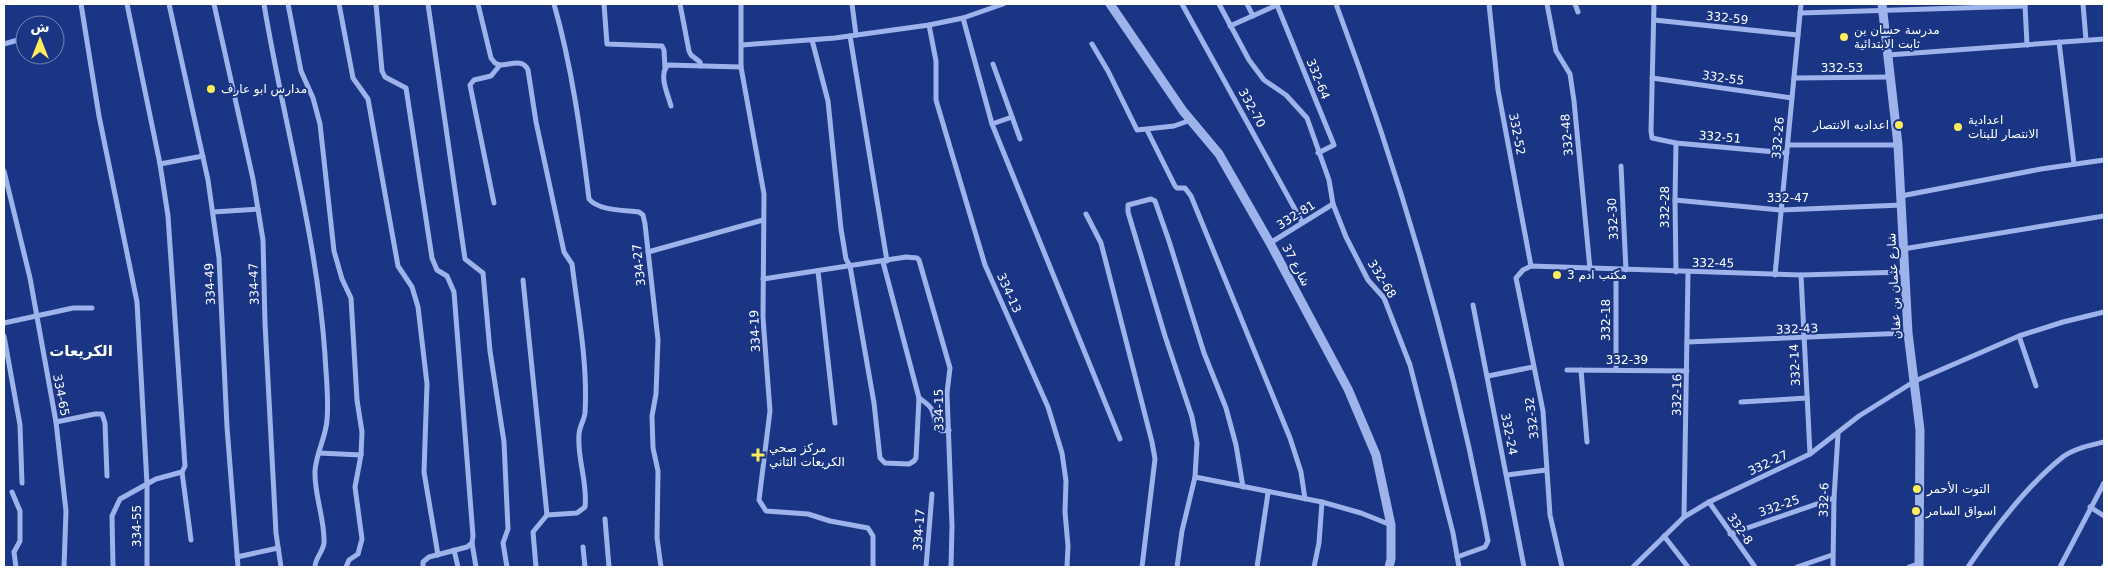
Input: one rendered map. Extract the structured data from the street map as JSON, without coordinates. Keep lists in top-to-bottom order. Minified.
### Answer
{"streets":{"street":["332-59","332-53","332-55","332-64","332-70","332-52","332-48","332-51","332-26","332-47","332-28","332-81","332-30","332-45","334-27","شارع 37","332-68","334-49","334-47","شارع عثمان بن عفان","334-13","332-18","332-43","334-19","332-39","332-14","334-65","332-16","334-15","332-32","332-24","332-27","332-6","332-25","334-55","332-8","334-17"]},"crossings":[["332-59","332-26"],["332-53","332-26"],["332-53","شارع عثمان بن عفان"],["332-55","332-51"],["332-55","332-26"],["332-64","332-68"],["332-70","332-81"],["332-52","332-45"],["332-48","332-45"],["332-51","332-26"],["332-51","332-28"],["332-26","332-47"],["332-26","332-45"],["332-47","332-28"],["332-47","شارع عثمان بن عفان"],["332-28","332-45"],["332-81","شارع 37"],["332-81","332-68"],["332-30","332-45"],["332-45","شارع عثمان بن عفان"],["332-45","332-18"],["332-45","332-14"],["332-45","332-16"],["332-45","332-32"],["شارع عثمان بن عفان","332-43"],["شارع عثمان بن عفان","332-27"],["332-18","332-39"],["332-43","332-14"],["332-43","332-16"],["332-39","332-16"],["332-14","332-27"],["332-16","332-27"],["332-27","332-6"],["332-27","332-8"],["332-6","332-25"],["332-25","332-8"]],"districts":["الكريعات"],"places":{"other":["مدرسة حسان بن ثابت الابتدائية","مدارس ابو عارف","اعداديه الانتصار","اعدادية الانتصار للبنات","مكتب ادم 3","التوت الأحمر","اسواق السامر"],"health":["مركز صحي الكريعات الثاني"]},"north":"top"}
